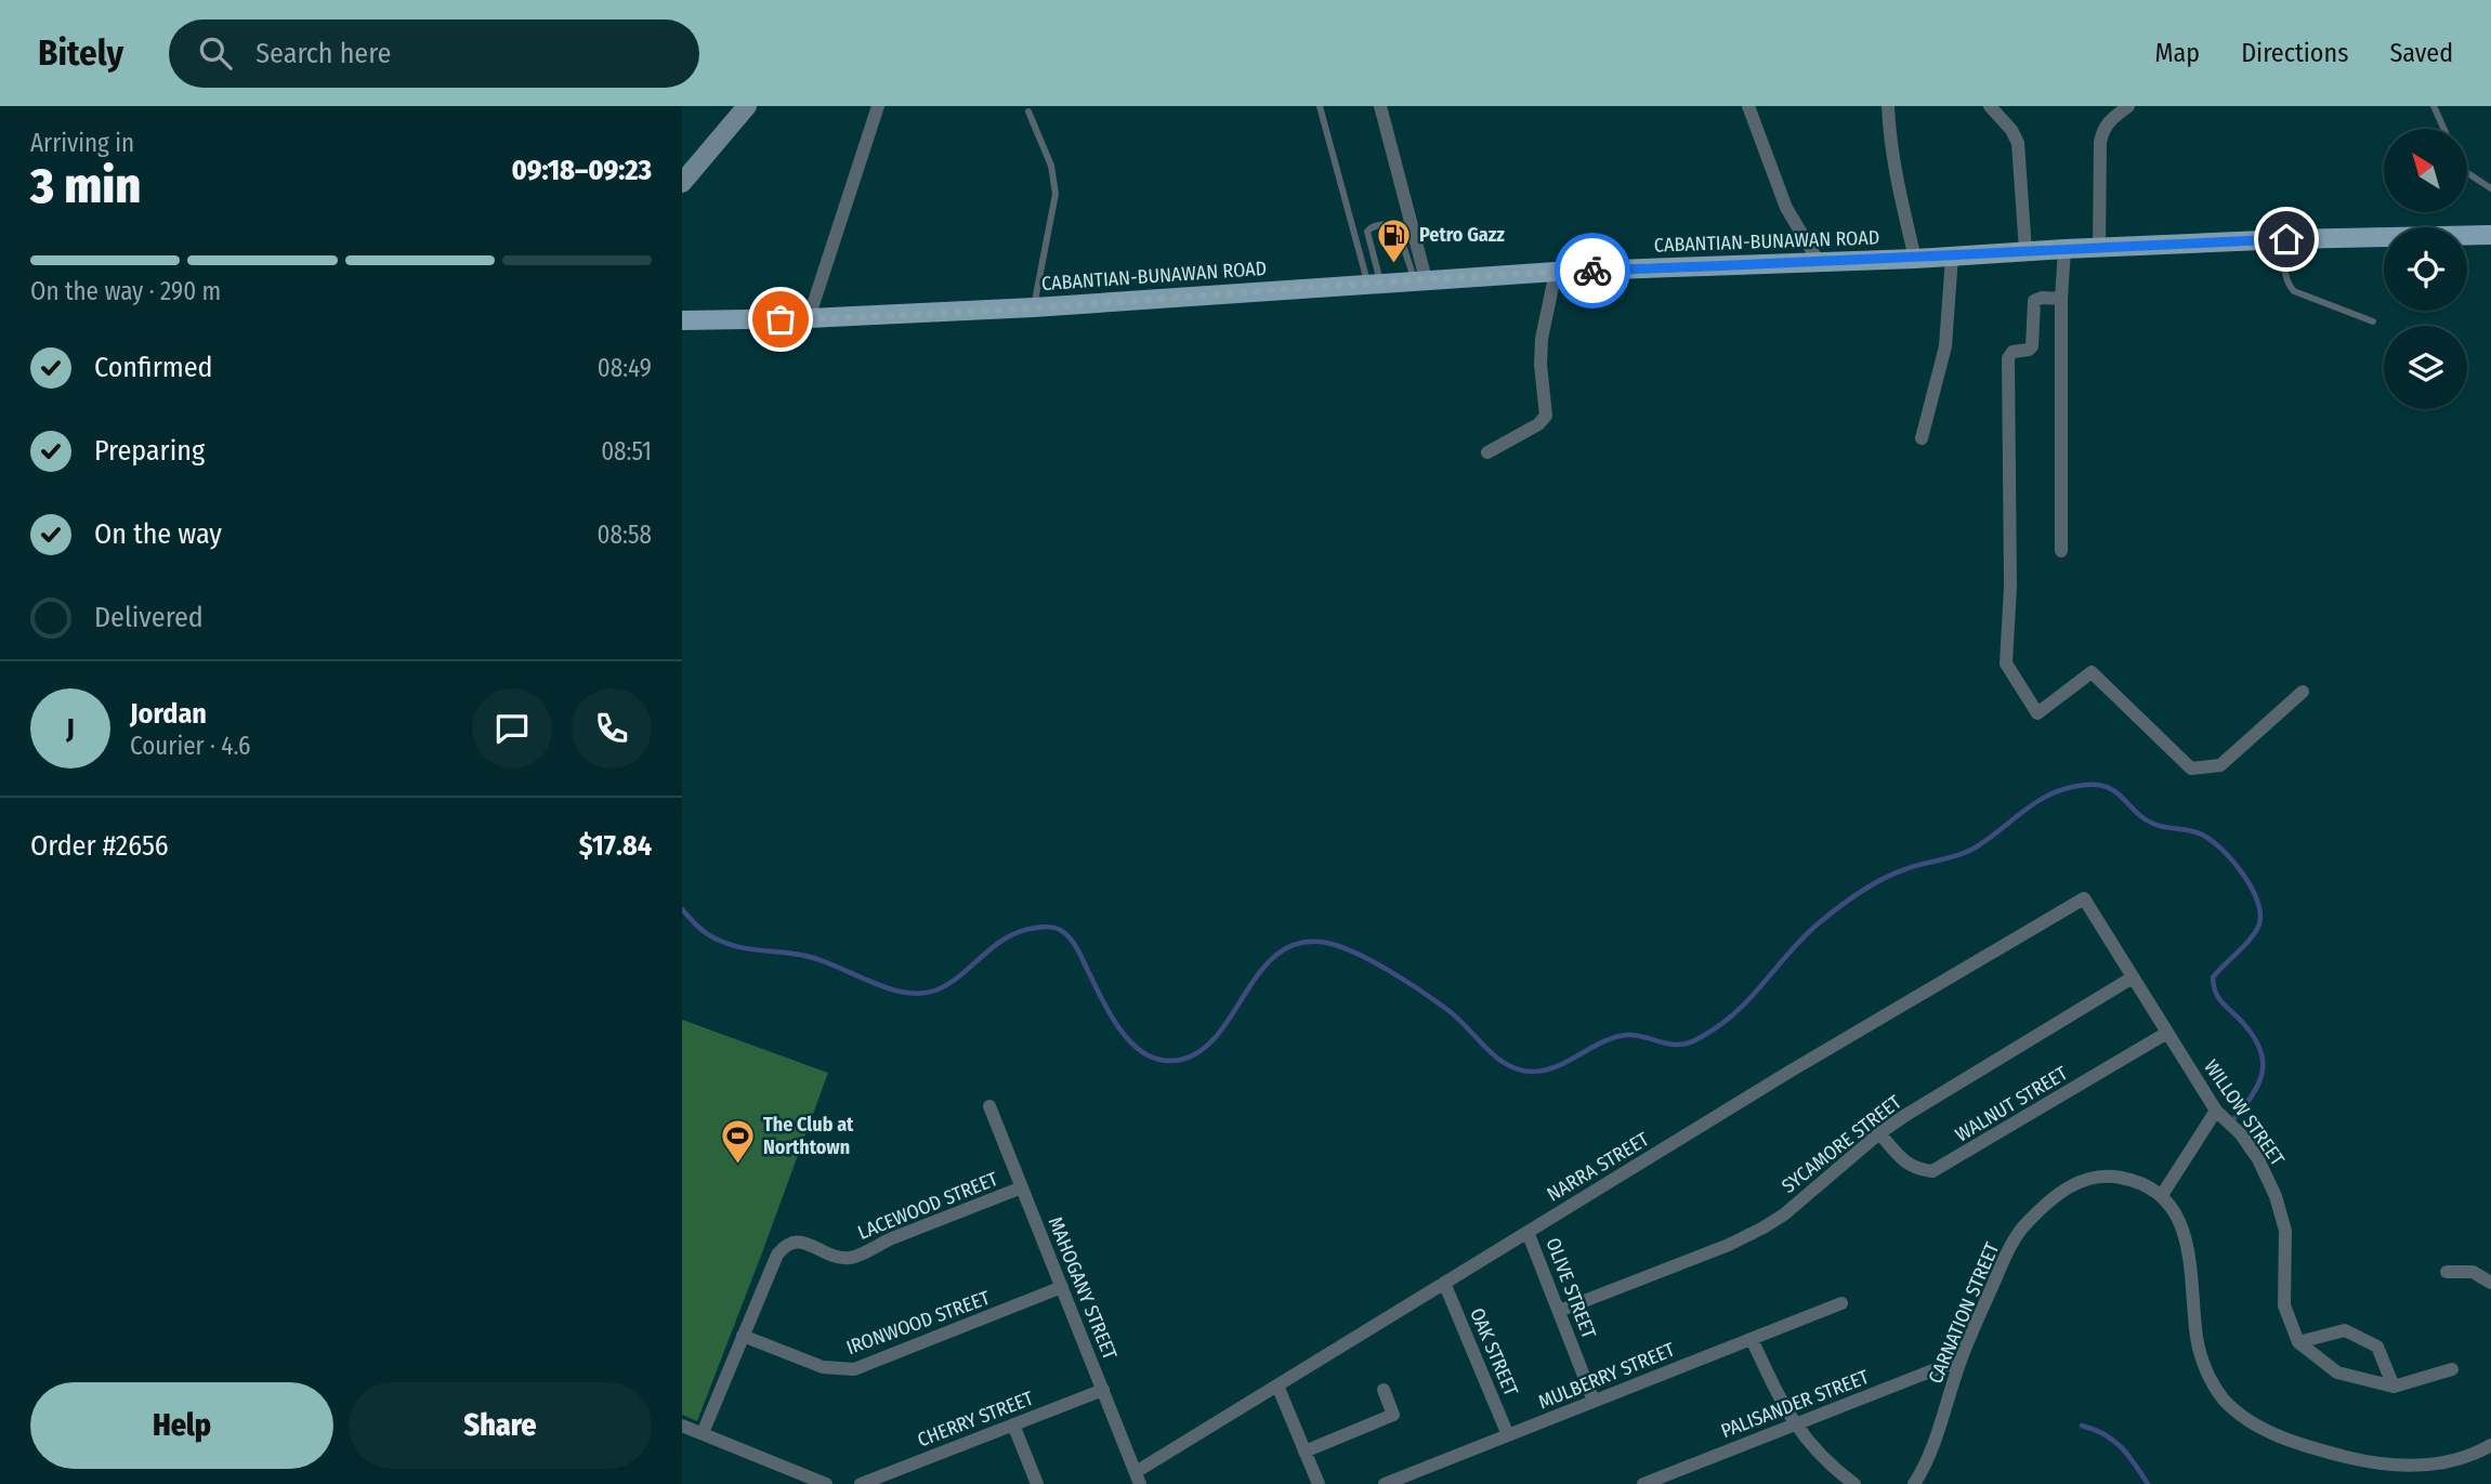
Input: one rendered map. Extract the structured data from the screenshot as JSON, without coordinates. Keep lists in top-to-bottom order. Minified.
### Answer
{"streets":{"main road":["CABANTIAN-BUNAWAN ROAD"],"street":["WALNUT STREET","WILLOW STREET","SYCAMORE STREET","NARRA STREET","LACEWOOD STREET","MAHOGANY STREET","OLIVE STREET","CARNATION STREET","IRONWOOD STREET","OAK STREET","MULBERRY STREET","PALISANDER STREET","CHERRY STREET"]},"crossings":[["WALNUT STREET","WILLOW STREET"],["WALNUT STREET","SYCAMORE STREET"],["WILLOW STREET","SYCAMORE STREET"],["WILLOW STREET","NARRA STREET"],["SYCAMORE STREET","OLIVE STREET"],["NARRA STREET","MAHOGANY STREET"],["NARRA STREET","OLIVE STREET"],["NARRA STREET","OAK STREET"],["LACEWOOD STREET","MAHOGANY STREET"],["LACEWOOD STREET","IRONWOOD STREET"],["MAHOGANY STREET","IRONWOOD STREET"],["MAHOGANY STREET","CHERRY STREET"],["OLIVE STREET","MULBERRY STREET"],["CARNATION STREET","PALISANDER STREET"],["OAK STREET","MULBERRY STREET"]],"places":{"fuel station":["Petro Gazz"],"sports":["The Club at Northtown"]},"north":"top left","page":{"header":"Bitely","search":"Search here","nav":["Map","Directions","Saved"],"heading":["3 min","Arriving in","09:18–09:23"],"panel":["Jordan","Courier · 4.6","Order #2656","$17.84"],"bar":"On the way · 290 m","list":[["Confirmed","08:49"],["Preparing","08:51"],["On the way","08:58"],"Delivered"],"round":"J","buttons":["Help","Share"]}}
